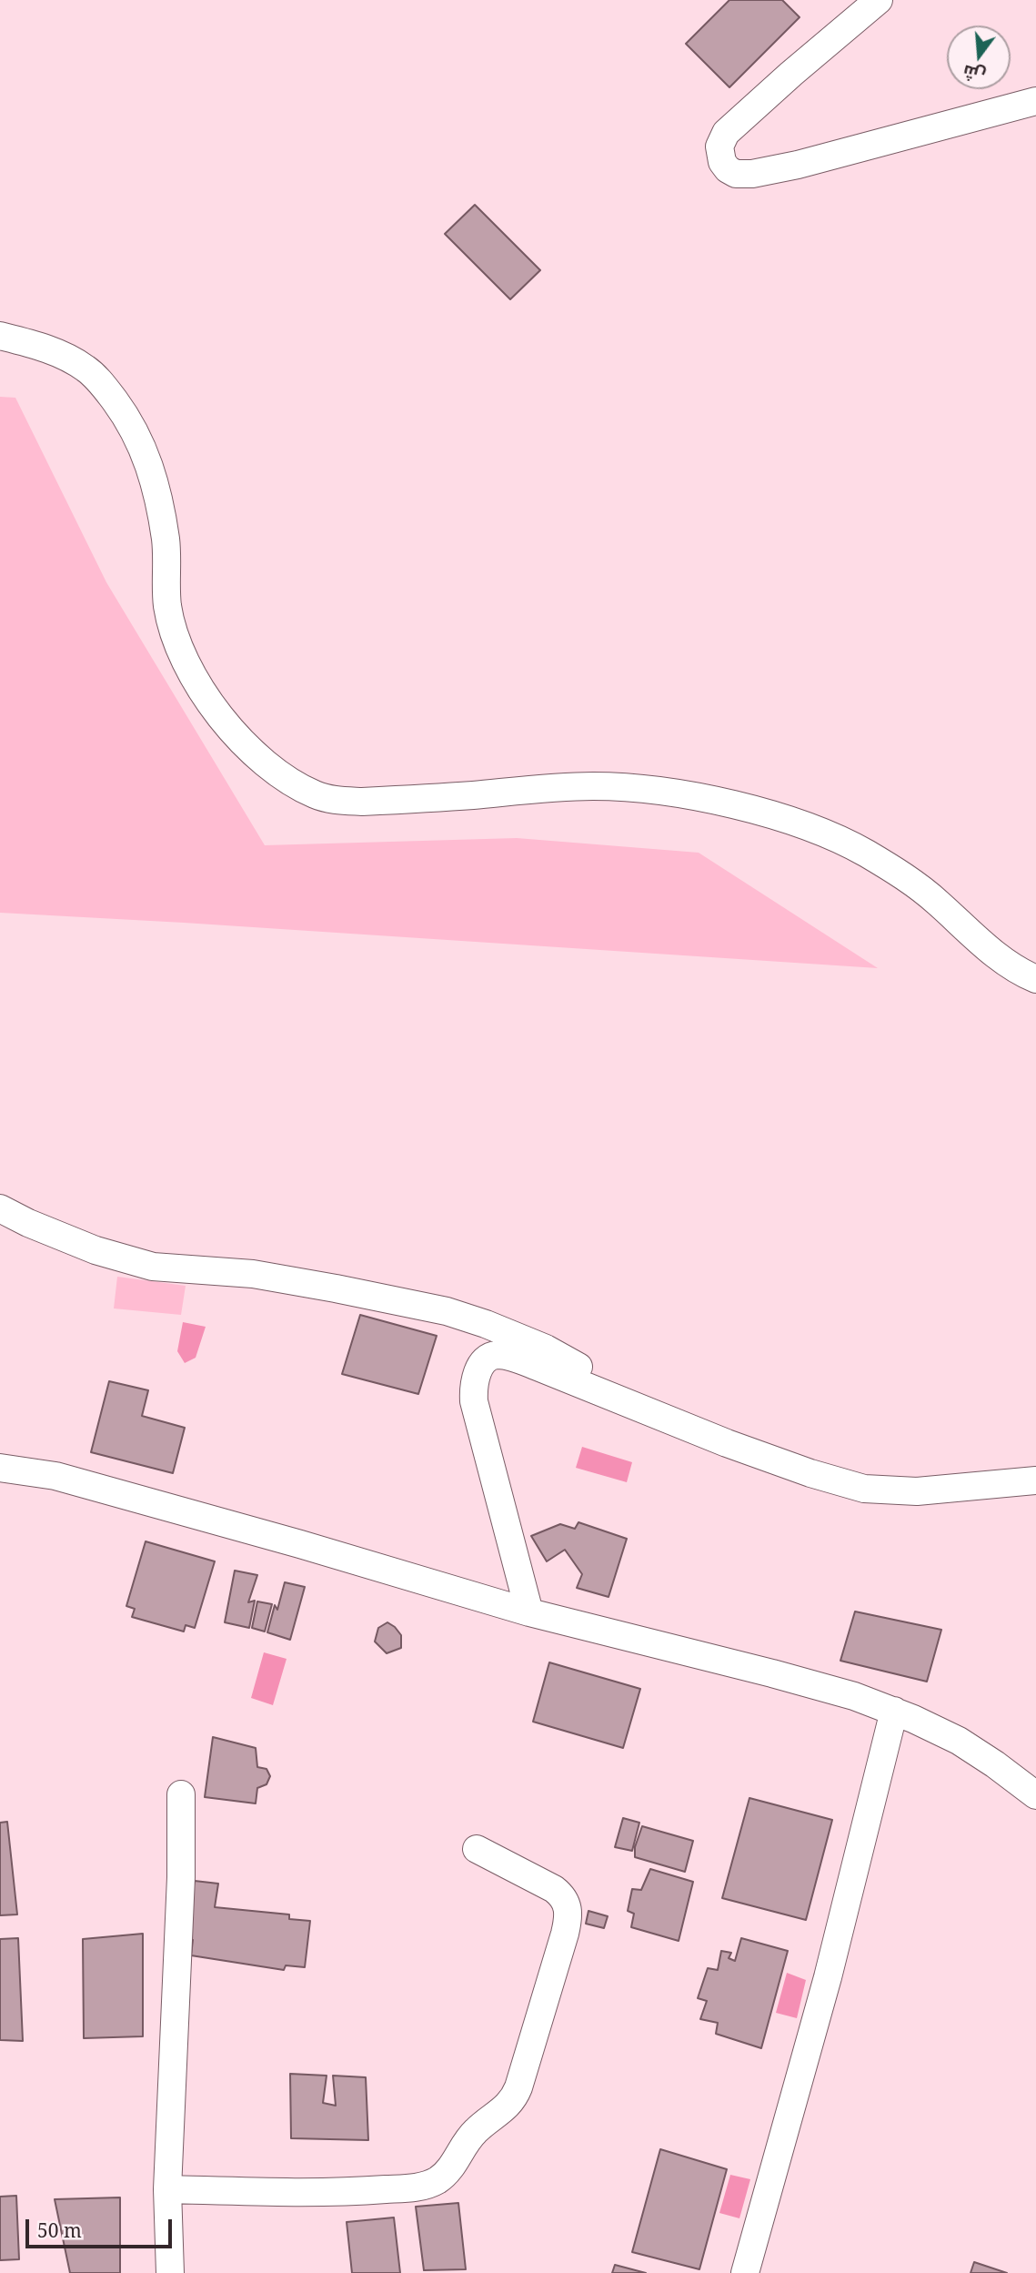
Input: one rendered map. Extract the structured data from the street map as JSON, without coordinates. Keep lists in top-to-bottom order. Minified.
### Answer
{"scale_bar":"50 m","north":"bottom"}
